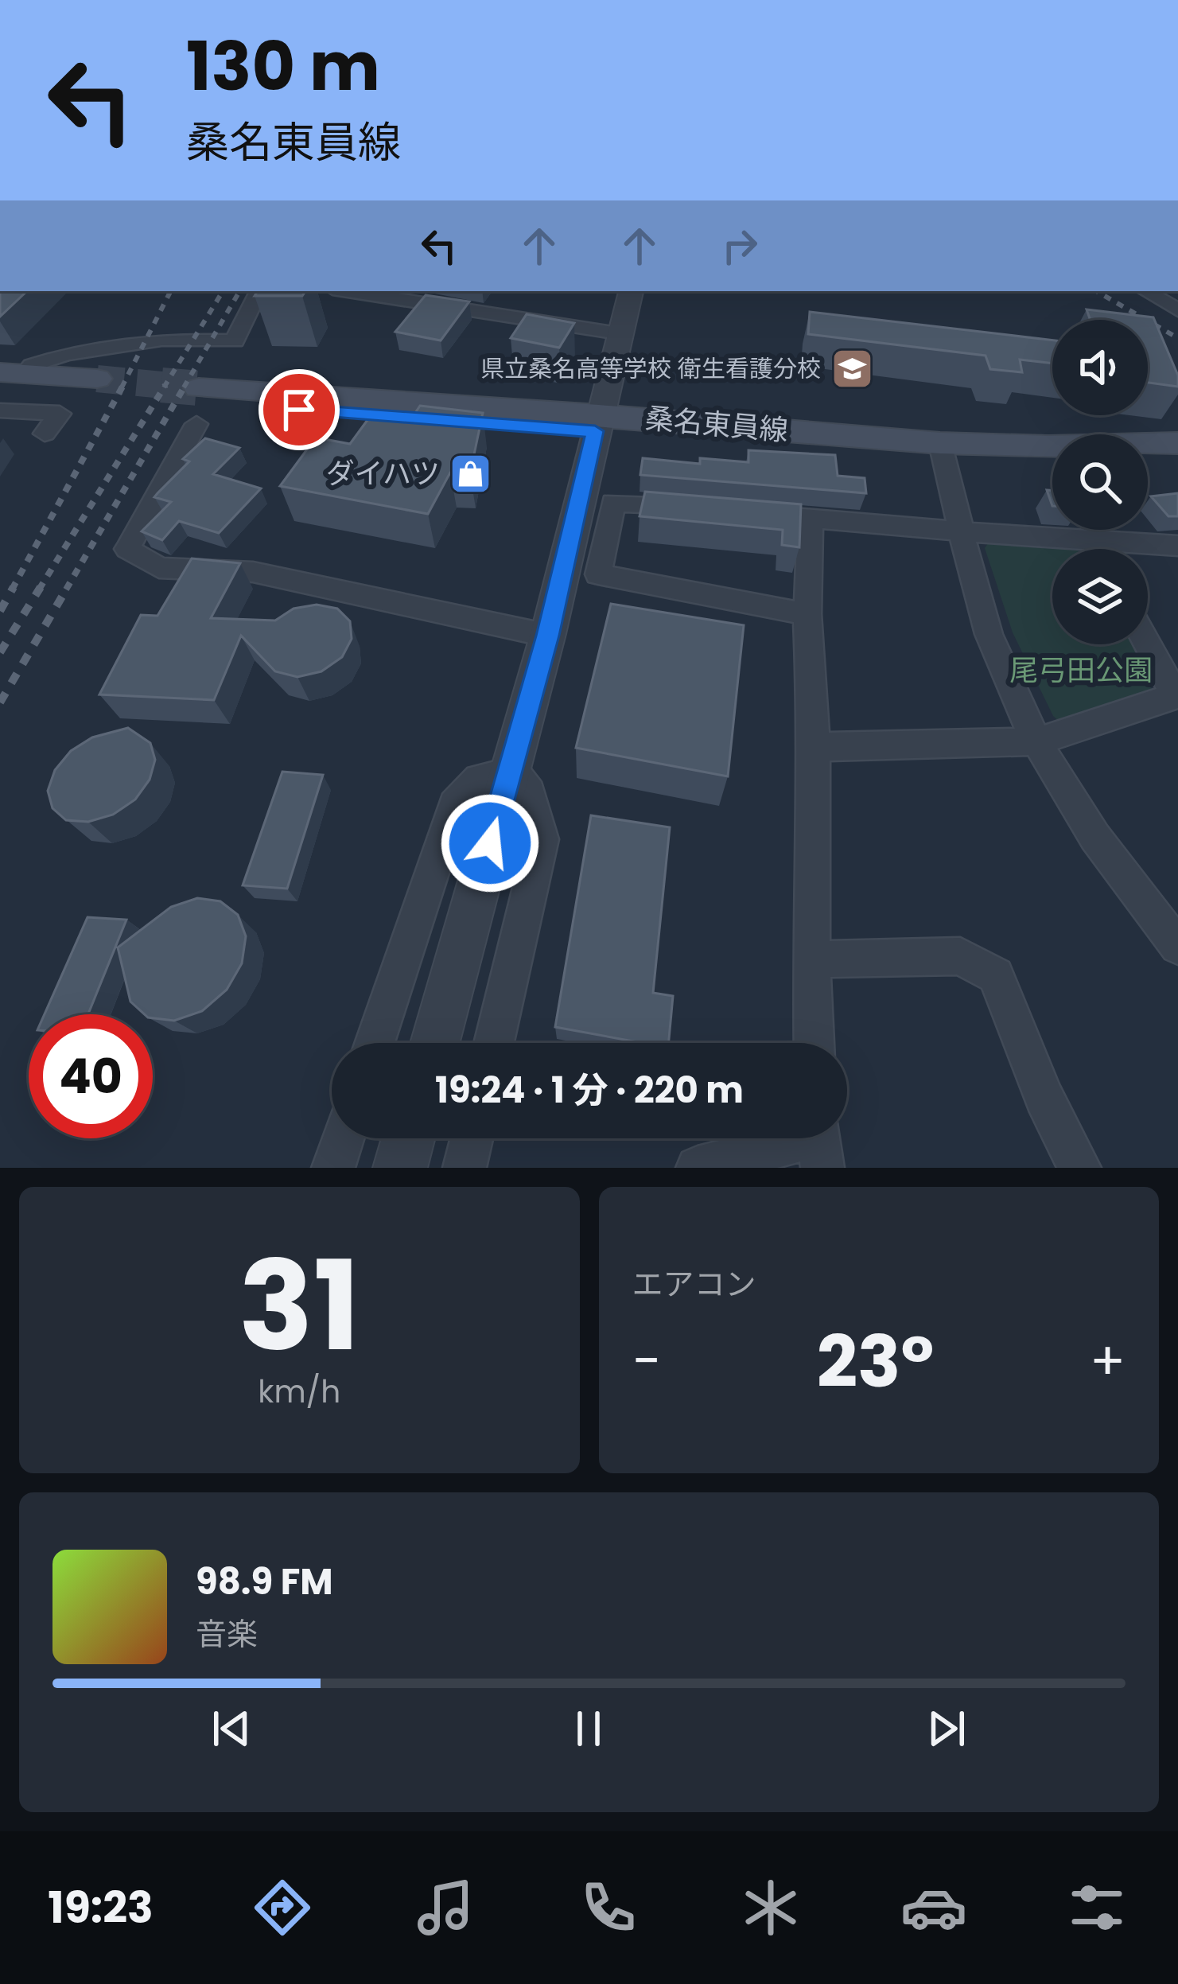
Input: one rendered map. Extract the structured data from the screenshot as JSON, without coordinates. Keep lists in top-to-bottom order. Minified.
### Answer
{"streets":{"main road":["桑名東員線"]},"parks":["尾弓田公園"],"places":{"school or university":["県立桑名高等学校 衛生看護分校"],"shop":["ダイハツ"]},"page":{"turn":["130 m","桑名東員線"],"limit":"40","trip":"19:24 · 1 分 · 220 m","tile":[["31","km/h"],"エアコン"],"heat":["−","23°","+"],"song":["98.9 FM","音楽"],"tabs":"19:23"}}
